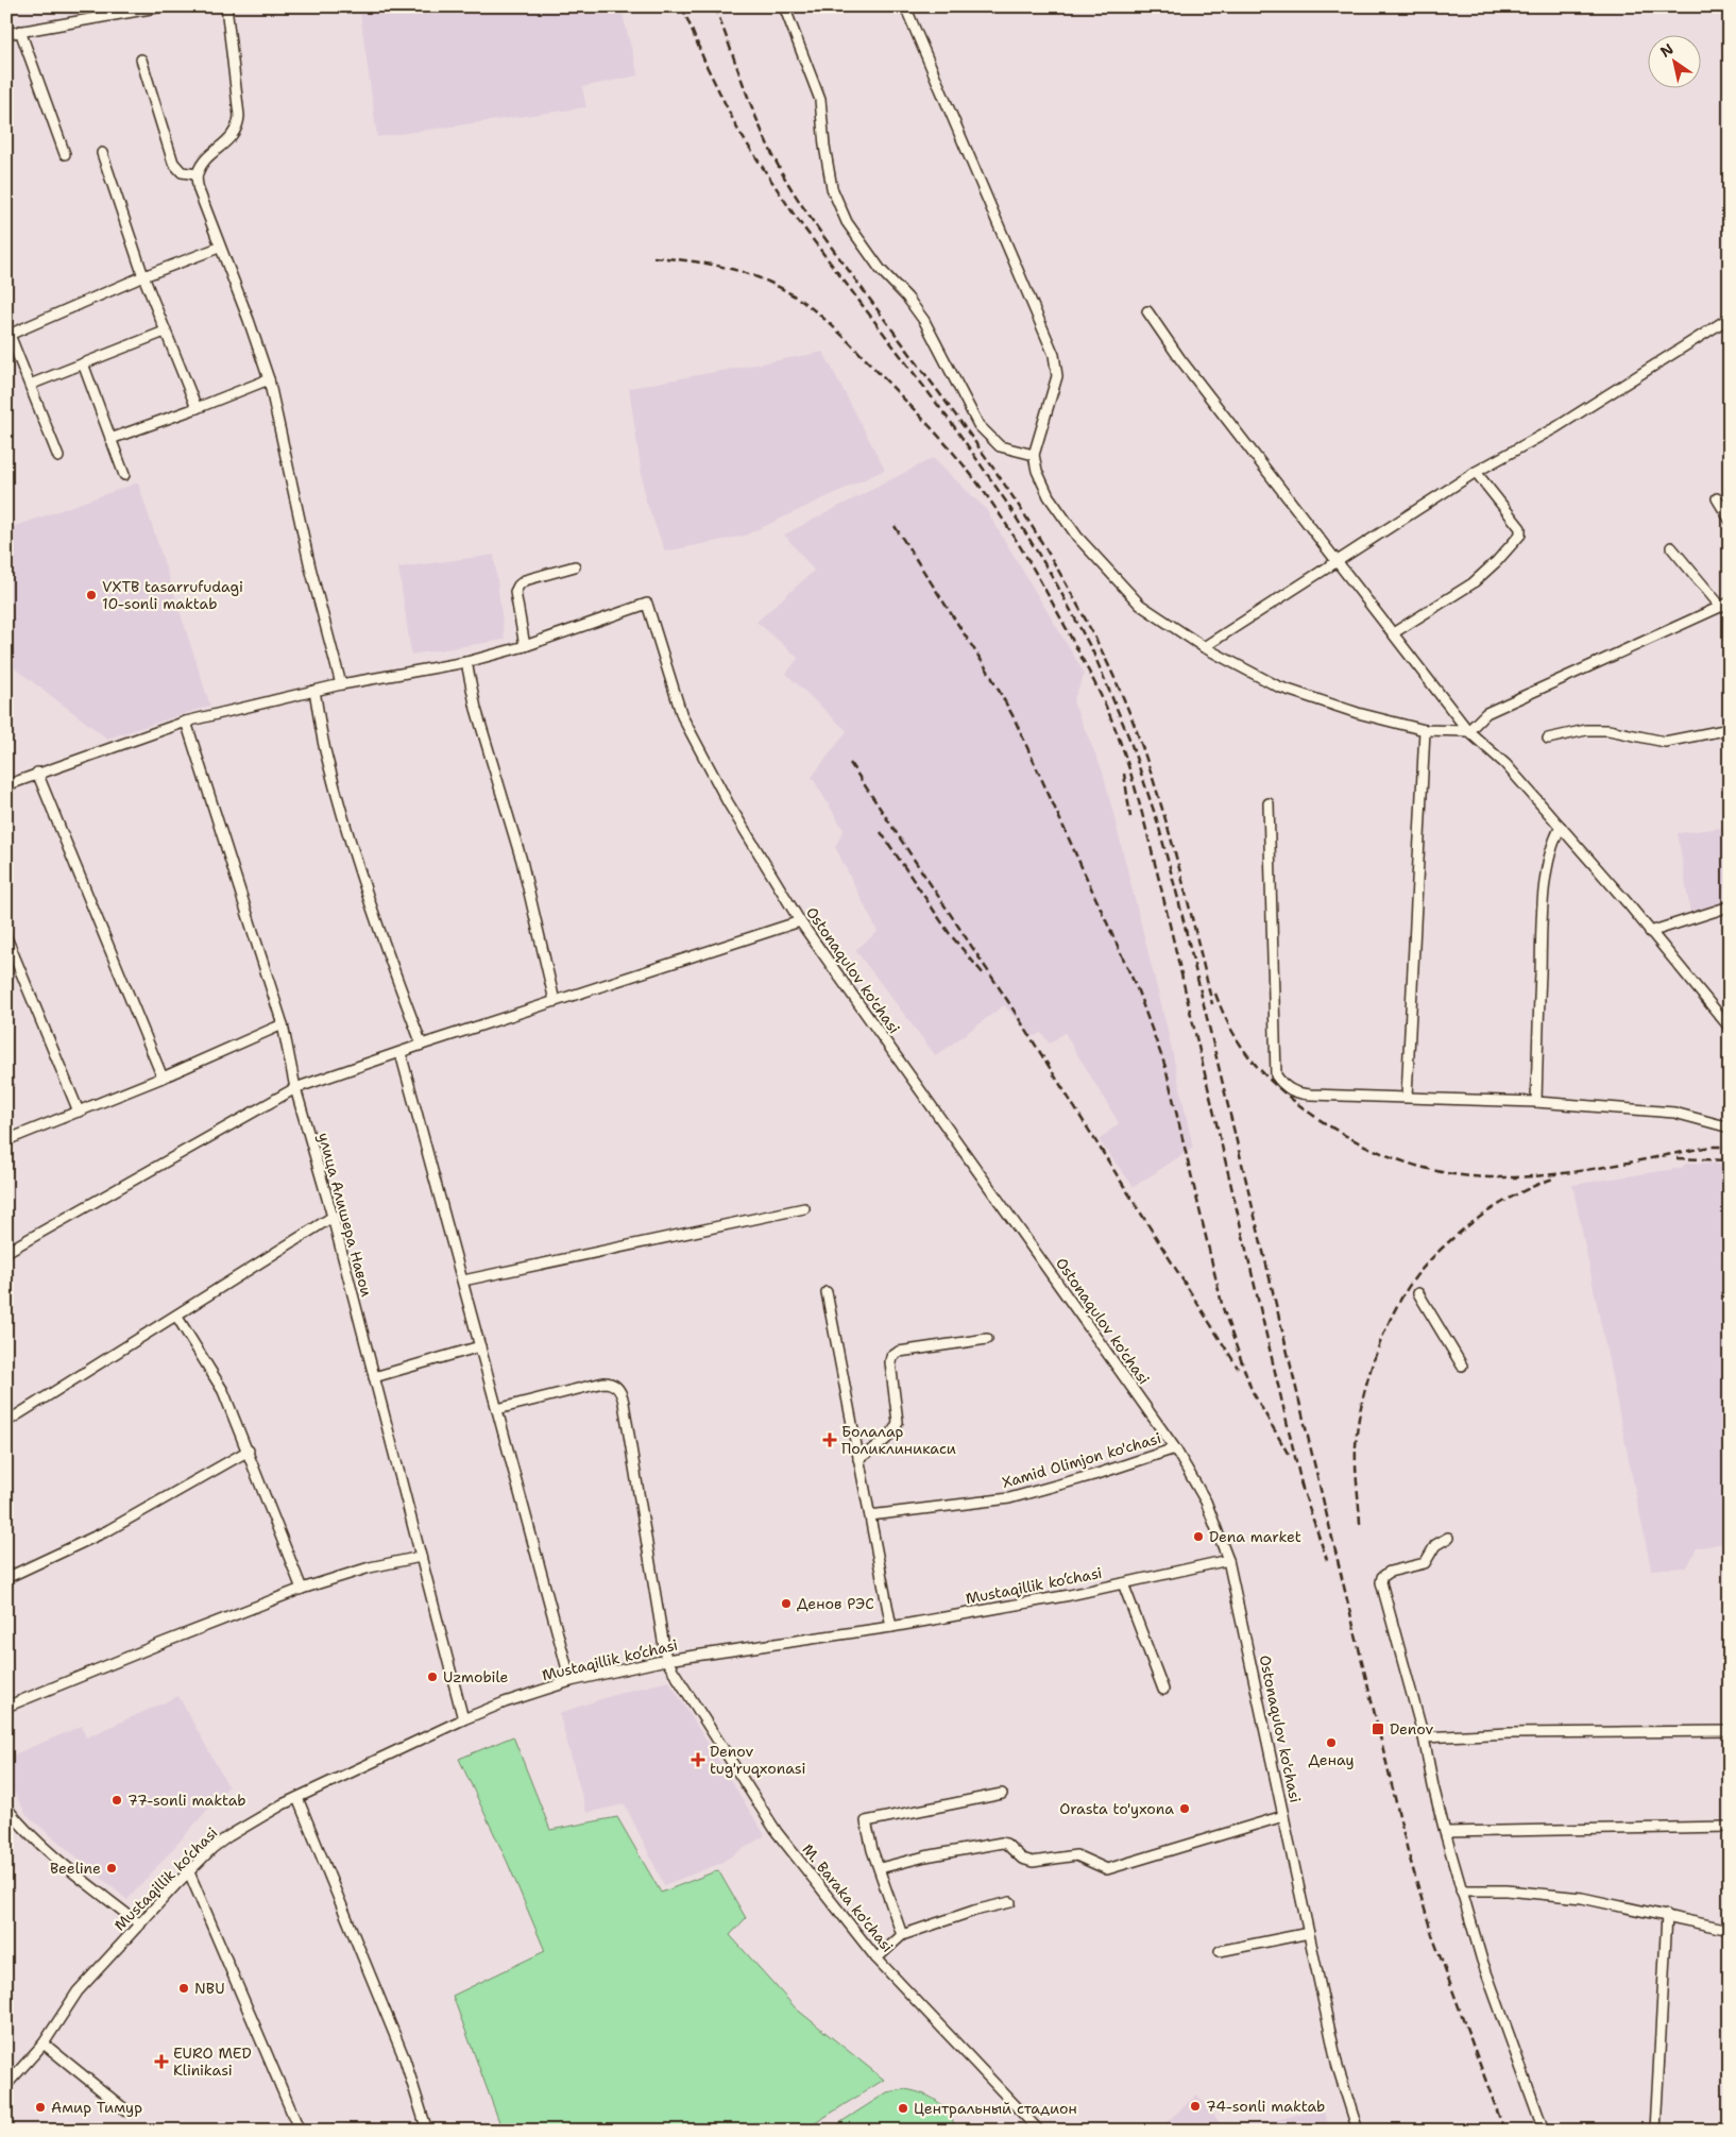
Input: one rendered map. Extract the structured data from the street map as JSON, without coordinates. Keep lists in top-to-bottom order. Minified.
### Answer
{"streets":{"street":["Ostonaqulov ko'chasi","улица Алишера Навои","Xamid Olimjon ko'chasi","Mustaqillik ko‘chasi","M. Baraka ko'chasi"]},"crossings":[["Ostonaqulov ko'chasi","Xamid Olimjon ko'chasi"],["Ostonaqulov ko'chasi","Mustaqillik ko‘chasi"],["улица Алишера Навои","Mustaqillik ko‘chasi"],["Mustaqillik ko‘chasi","M. Baraka ko'chasi"]],"places":{"other":["VXTB tasarrufudagi 10-sonli maktab","Dena market","Денов РЭС","Uzmobile","Денау","77-sonli maktab","Orasta to'yxona","Beeline","NBU","74-sonli maktab","Амир Тимур","Центральный стадион"],"health":["Болалар Поликлиникаси","Denov tug'ruqxonasi","EURO MED Klinikasi"],"transit":["Denov"]},"north":"top left"}
